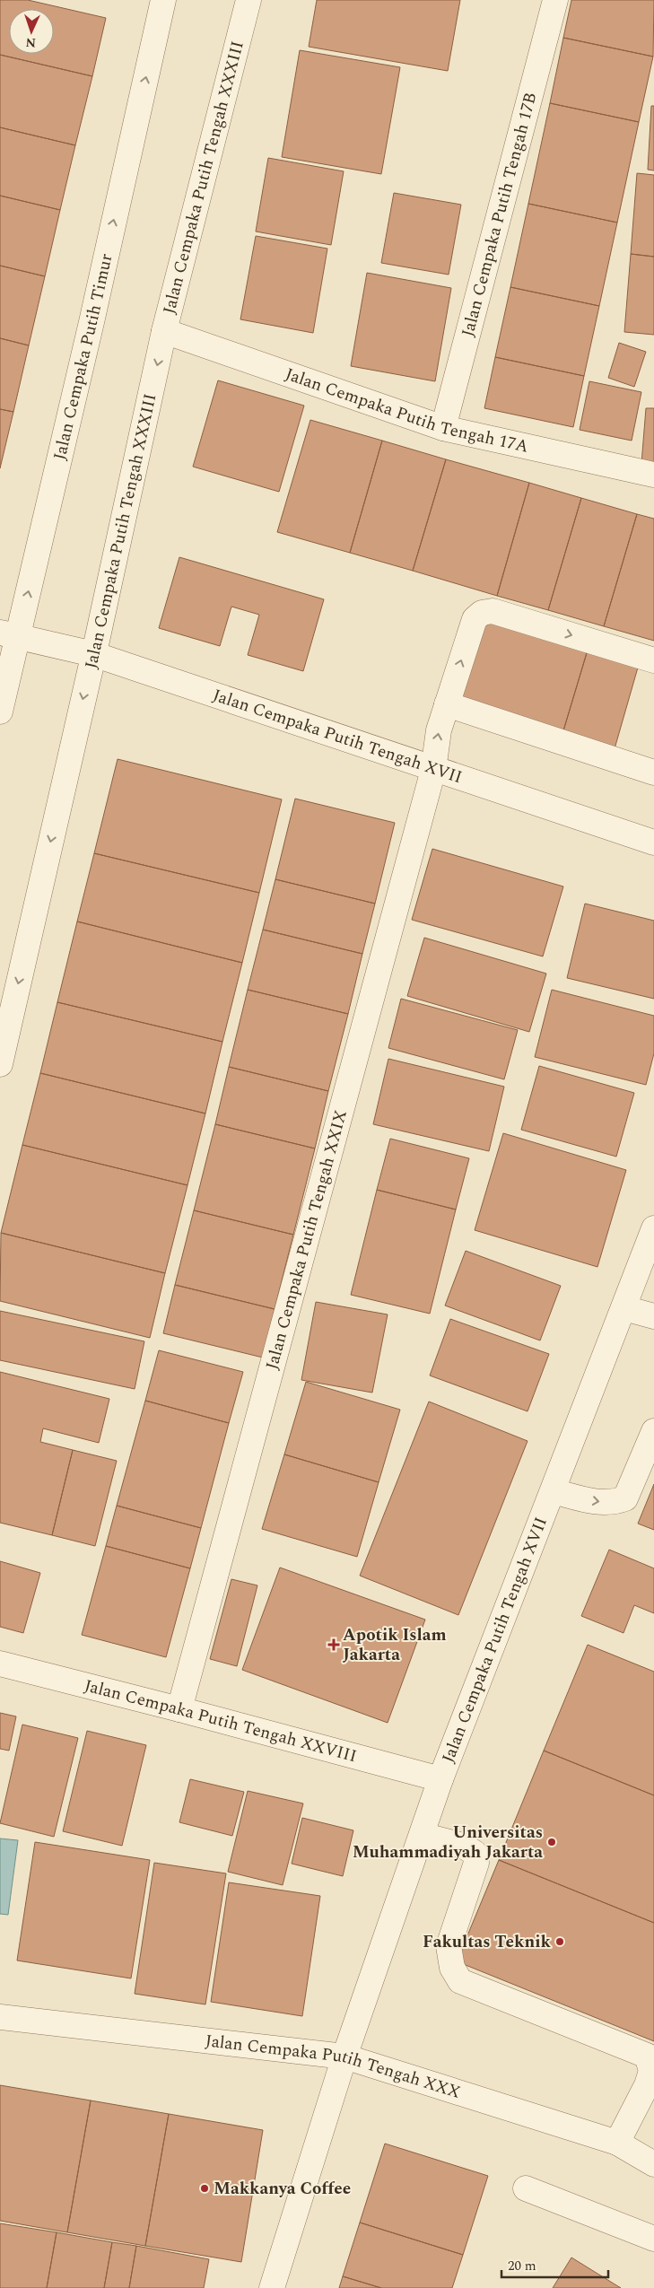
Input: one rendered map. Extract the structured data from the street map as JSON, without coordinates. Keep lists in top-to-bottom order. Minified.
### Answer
{"streets":{"street":["Jalan Cempaka Putih Tengah XXXIII","Jalan Cempaka Putih Tengah 17B","Jalan Cempaka Putih Timur","Jalan Cempaka Putih Tengah 17A","Jalan Cempaka Putih Tengah XVII","Jalan Cempaka Putih Tengah XXIX","Jalan Cempaka Putih Tengah XXVIII","Jalan Cempaka Putih Tengah XXX"]},"crossings":[["Jalan Cempaka Putih Tengah XXXIII","Jalan Cempaka Putih Tengah 17A"],["Jalan Cempaka Putih Tengah XXXIII","Jalan Cempaka Putih Tengah XVII"],["Jalan Cempaka Putih Tengah 17B","Jalan Cempaka Putih Tengah 17A"],["Jalan Cempaka Putih Timur","Jalan Cempaka Putih Tengah XVII"],["Jalan Cempaka Putih Tengah XVII","Jalan Cempaka Putih Tengah XXIX"],["Jalan Cempaka Putih Tengah XVII","Jalan Cempaka Putih Tengah XXVIII"],["Jalan Cempaka Putih Tengah XVII","Jalan Cempaka Putih Tengah XXX"],["Jalan Cempaka Putih Tengah XXIX","Jalan Cempaka Putih Tengah XXVIII"]],"one_way":["Jalan Cempaka Putih Tengah XXXIII","Jalan Cempaka Putih Timur"],"places":{"health":["Apotik Islam Jakarta"],"other":["Universitas Muhammadiyah Jakarta","Fakultas Teknik","Makkanya Coffee"]},"scale_bar":"20 m","north":"bottom"}
